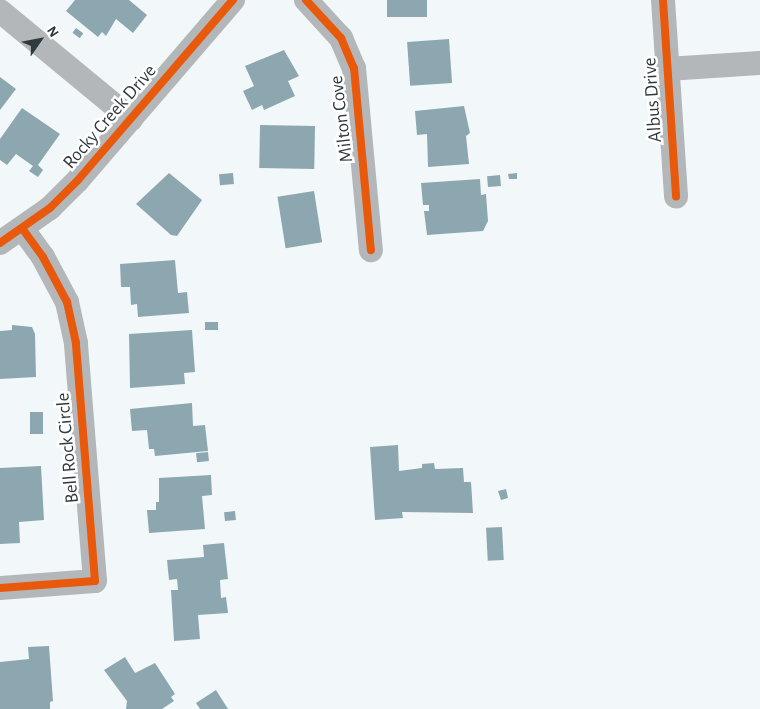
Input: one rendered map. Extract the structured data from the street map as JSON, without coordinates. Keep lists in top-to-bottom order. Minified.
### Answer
{"streets":{"street":["Albus Drive","Rocky Creek Drive","Milton Cove","Bell Rock Circle"]},"crossings":[["Rocky Creek Drive","Bell Rock Circle"]],"north":"top right"}
